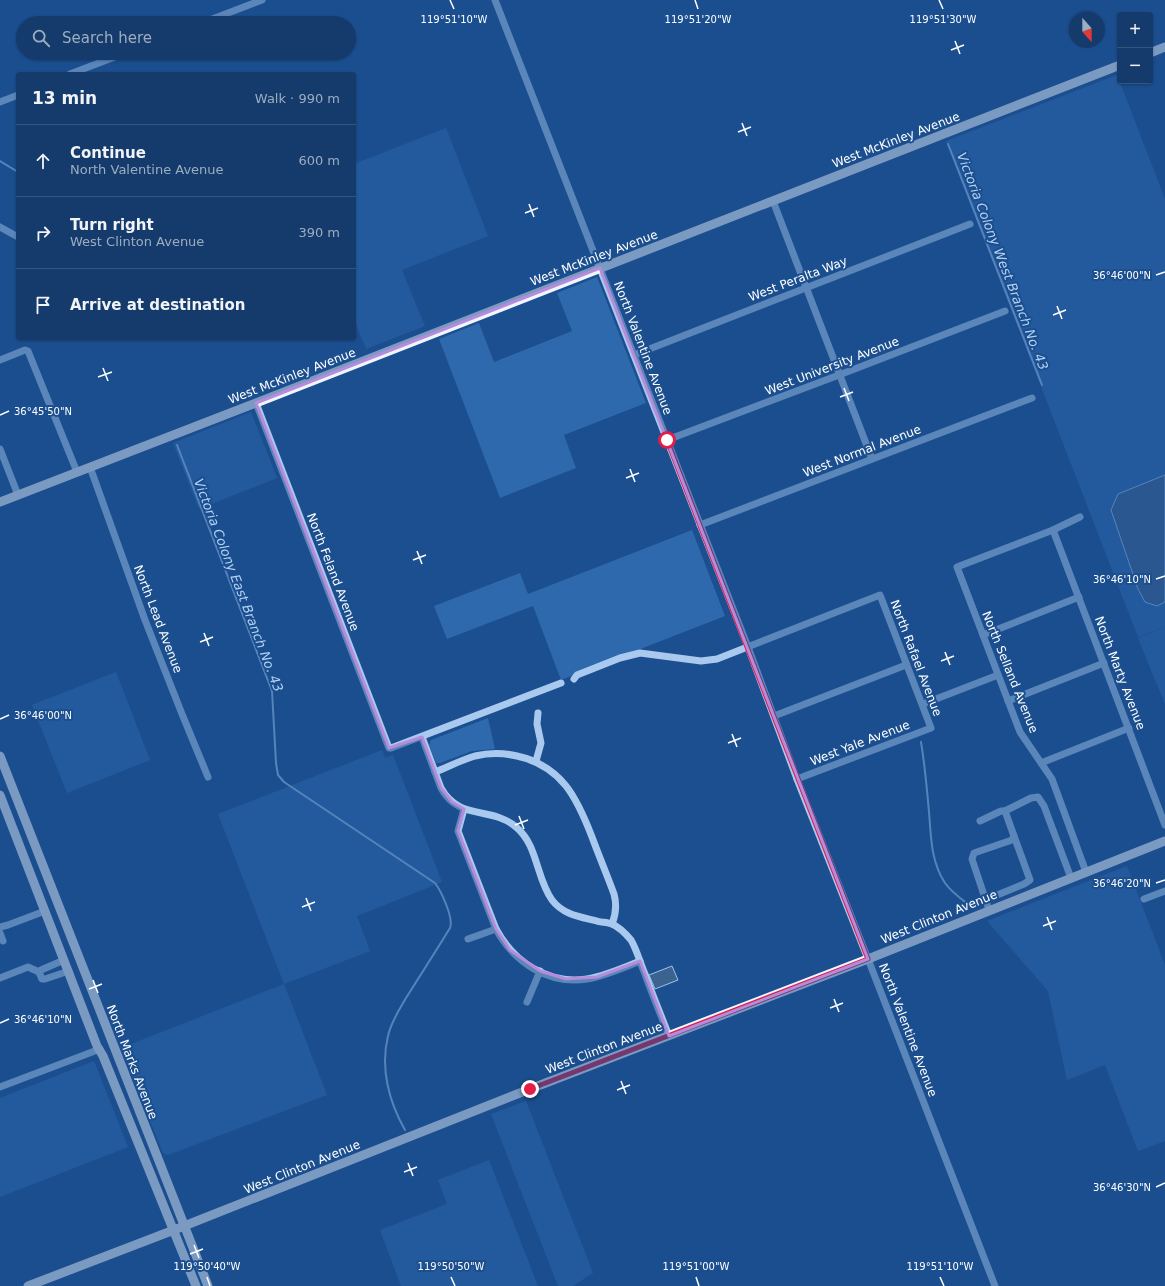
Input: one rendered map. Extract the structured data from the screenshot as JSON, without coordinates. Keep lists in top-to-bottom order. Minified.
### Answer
{"streets":{"main road":["West McKinley Avenue","West Clinton Avenue","North Marks Avenue"],"street":["West Peralta Way","North Valentine Avenue","West University Avenue","West Normal Avenue","North Feland Avenue","North Lead Avenue","North Rafael Avenue","North Selland Avenue","North Marty Avenue","West Yale Avenue"]},"crossings":[["West McKinley Avenue","North Valentine Avenue"],["West McKinley Avenue","North Feland Avenue"],["West McKinley Avenue","North Lead Avenue"],["West Peralta Way","North Valentine Avenue"],["North Valentine Avenue","West University Avenue"],["North Valentine Avenue","West Normal Avenue"],["North Valentine Avenue","North Rafael Avenue"],["North Valentine Avenue","West Yale Avenue"],["North Valentine Avenue","West Clinton Avenue"],["North Rafael Avenue","West Yale Avenue"],["North Selland Avenue","North Marty Avenue"],["North Selland Avenue","West Clinton Avenue"],["West Clinton Avenue","North Marks Avenue"]],"water":["Victoria Colony West Branch No. 43","Victoria Colony East Branch No. 43"],"north":"bottom","page":{"map_buttons":["+","−"],"search":"Search here","heading":["13 min","Walk · 990 m"],"list":[["Continue","North Valentine Avenue","600 m"],["Turn right","West Clinton Avenue","390 m"],"Arrive at destination"]},"coordinates":["119°51'10\"W","119°51'20\"W","119°51'30\"W","36°46'00\"N","36°45'50\"N","36°46'10\"N","36°46'20\"N","36°46'30\"N","119°50'40\"W","119°50'50\"W","119°51'00\"W"]}
